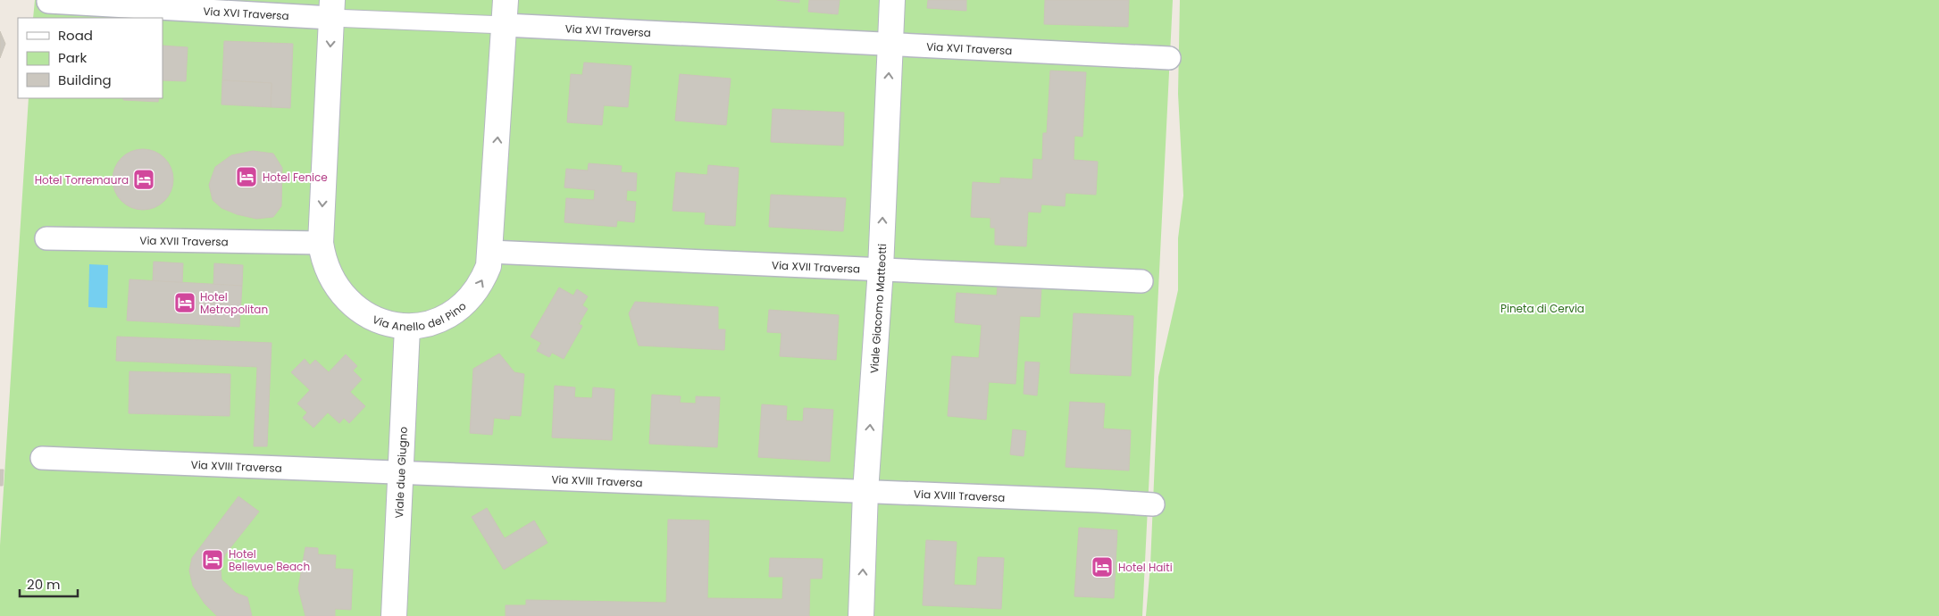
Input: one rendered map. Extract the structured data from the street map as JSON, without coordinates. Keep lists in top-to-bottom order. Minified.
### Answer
{"streets":{"street":["Via XVI Traversa","Via XVII Traversa","Via Anello del Pino","Viale Giacomo Matteotti","Via XVIII Traversa","Viale due Giugno"]},"crossings":[["Via XVI Traversa","Via Anello del Pino"],["Via XVI Traversa","Viale Giacomo Matteotti"],["Via XVII Traversa","Via Anello del Pino"],["Via XVII Traversa","Viale Giacomo Matteotti"],["Via Anello del Pino","Viale due Giugno"],["Viale Giacomo Matteotti","Via XVIII Traversa"],["Via XVIII Traversa","Viale due Giugno"]],"one_way":["Viale Giacomo Matteotti"],"parks":["Pineta di Cervia"],"places":{"hotel":["Hotel Fenice","Hotel Torremaura","Hotel Metropolitan","Hotel Bellevue Beach","Hotel Haiti"]},"legend":["Road","Park","Building"],"scale_bar":"20 m"}
